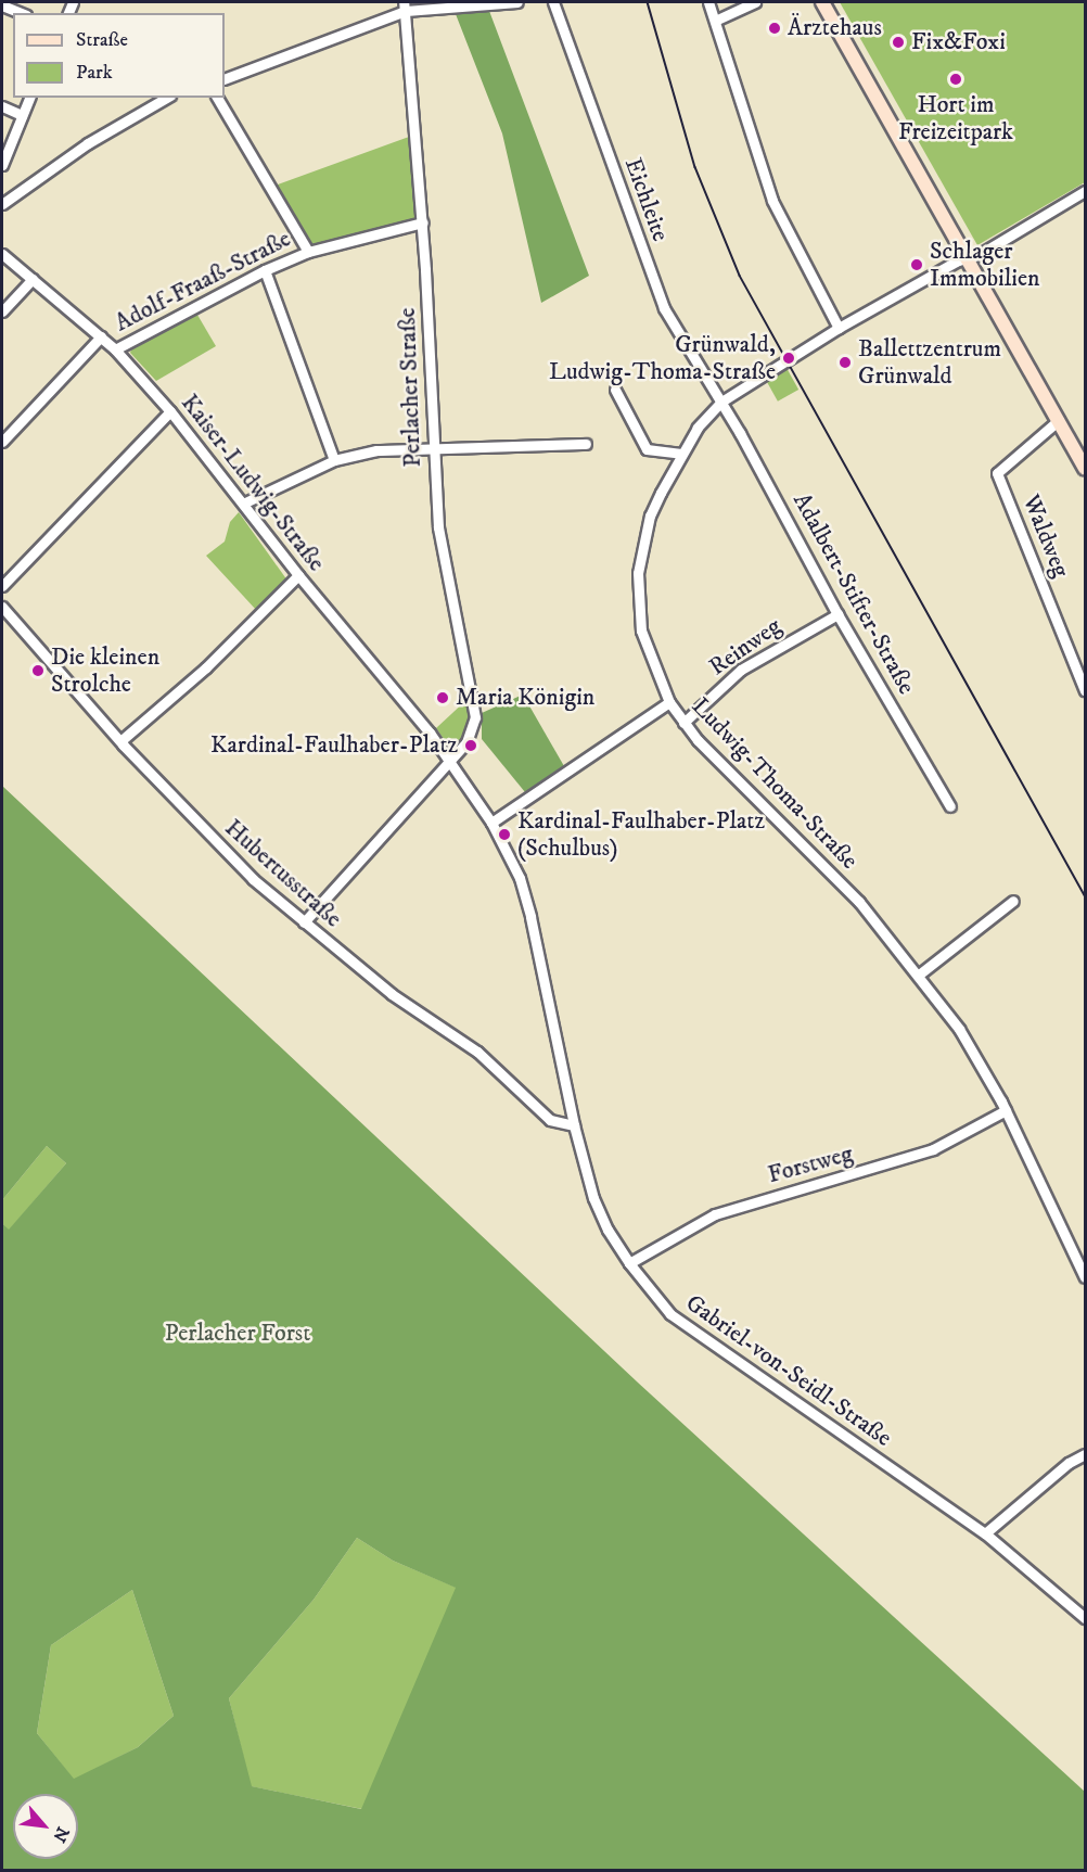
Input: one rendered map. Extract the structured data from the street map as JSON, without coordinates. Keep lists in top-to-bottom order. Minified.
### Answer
{"streets":{"street":["Eichleite","Adolf-Fraaß-Straße","Perlacher Straße","Kaiser-Ludwig-Straße","Waldweg","Adalbert-Stifter-Straße","Reinweg","Ludwig-Thoma-Straße","Hubertusstraße","Forstweg","Gabriel-von-Seidl-Straße"]},"crossings":[["Eichleite","Adalbert-Stifter-Straße"],["Eichleite","Ludwig-Thoma-Straße"],["Adolf-Fraaß-Straße","Perlacher Straße"],["Adolf-Fraaß-Straße","Kaiser-Ludwig-Straße"],["Perlacher Straße","Kaiser-Ludwig-Straße"],["Perlacher Straße","Hubertusstraße"],["Perlacher Straße","Gabriel-von-Seidl-Straße"],["Kaiser-Ludwig-Straße","Gabriel-von-Seidl-Straße"],["Adalbert-Stifter-Straße","Reinweg"],["Adalbert-Stifter-Straße","Ludwig-Thoma-Straße"],["Reinweg","Ludwig-Thoma-Straße"],["Ludwig-Thoma-Straße","Forstweg"],["Hubertusstraße","Gabriel-von-Seidl-Straße"],["Forstweg","Gabriel-von-Seidl-Straße"]],"parks":["Perlacher Forst"],"places":["Ärztehaus","Fix&Foxi","Hort im Freizeitpark","Schlager Immobilien","Grünwald, Ludwig-Thoma-Straße","Ballettzentrum Grünwald","Die kleinen Strolche","Maria Königin","Kardinal-Faulhaber-Platz","Kardinal-Faulhaber-Platz (Schulbus)"],"legend":["Straße","Park"],"north":"bottom right"}
